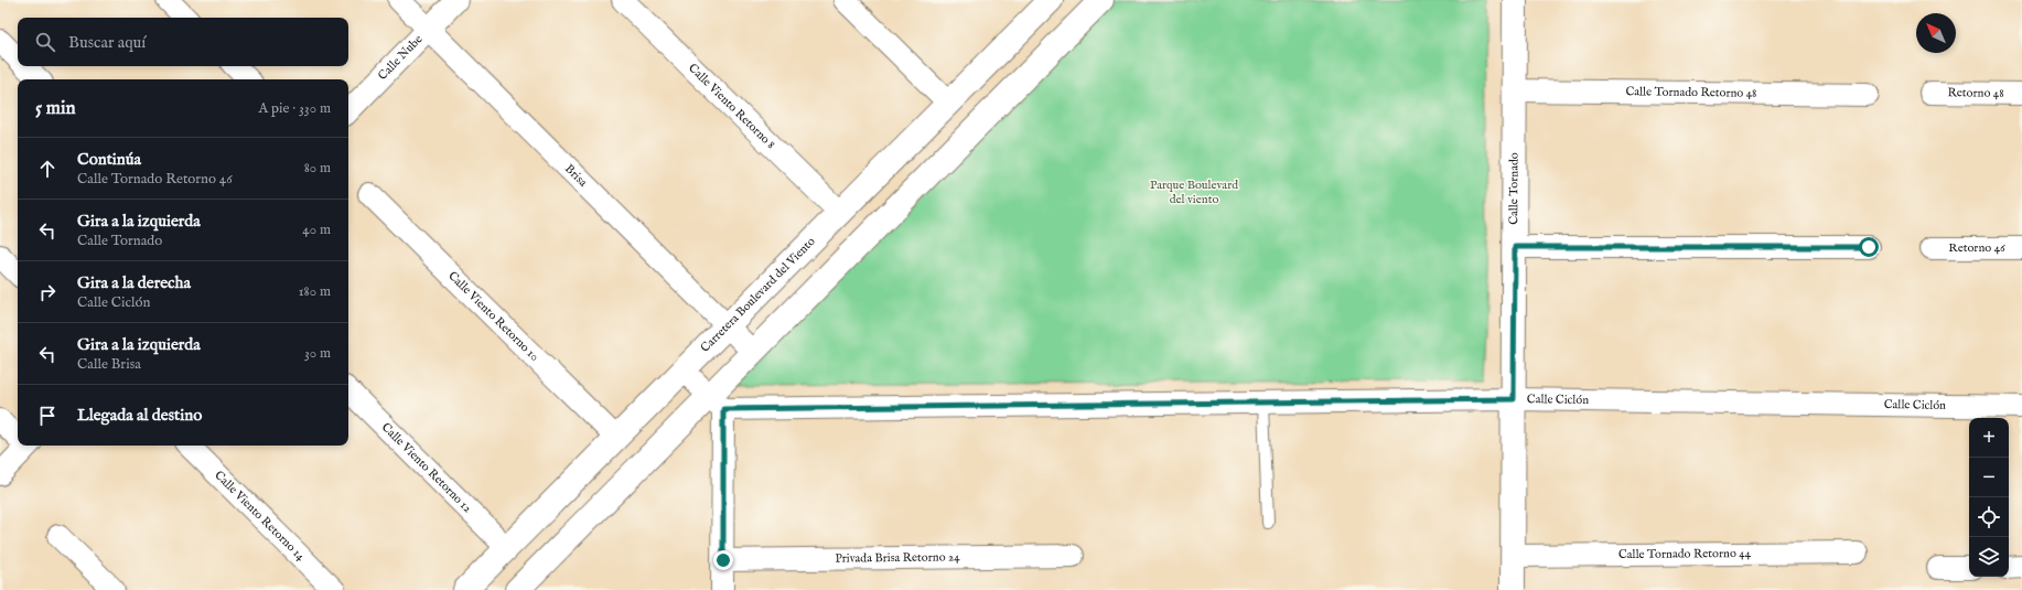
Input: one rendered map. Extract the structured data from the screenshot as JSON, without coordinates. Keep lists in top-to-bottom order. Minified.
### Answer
{"streets":{"street":["Calle Nube","Calle Tornado Retorno 48","Retorno 48","Calle Viento Retorno 8","Brisa","Calle Tornado","Retorno 46","Carretera Boulevard del Viento","Calle Viento Retorno 10","Calle Ciclón","Calle Viento Retorno 12","Calle Viento Retorno 14","Calle Tornado Retorno 44","Privada Brisa Retorno 24"]},"crossings":[["Calle Nube","Brisa"],["Calle Tornado Retorno 48","Calle Tornado"],["Calle Viento Retorno 8","Carretera Boulevard del Viento"],["Brisa","Carretera Boulevard del Viento"],["Calle Tornado","Calle Ciclón"],["Calle Tornado","Calle Tornado Retorno 44"],["Carretera Boulevard del Viento","Calle Viento Retorno 10"],["Carretera Boulevard del Viento","Calle Viento Retorno 12"]],"parks":["Parque Boulevard del viento"],"north":"top left","page":{"search":"Buscar aquí","heading":["5 min","A pie · 330 m"],"list":[["Continúa","Calle Tornado Retorno 46","80 m"],["Gira a la izquierda","Calle Tornado","40 m"],["Gira a la derecha","Calle Ciclón","180 m"],["Gira a la izquierda","Calle Brisa","30 m"],"Llegada al destino"],"map_buttons":["+","−"]}}
